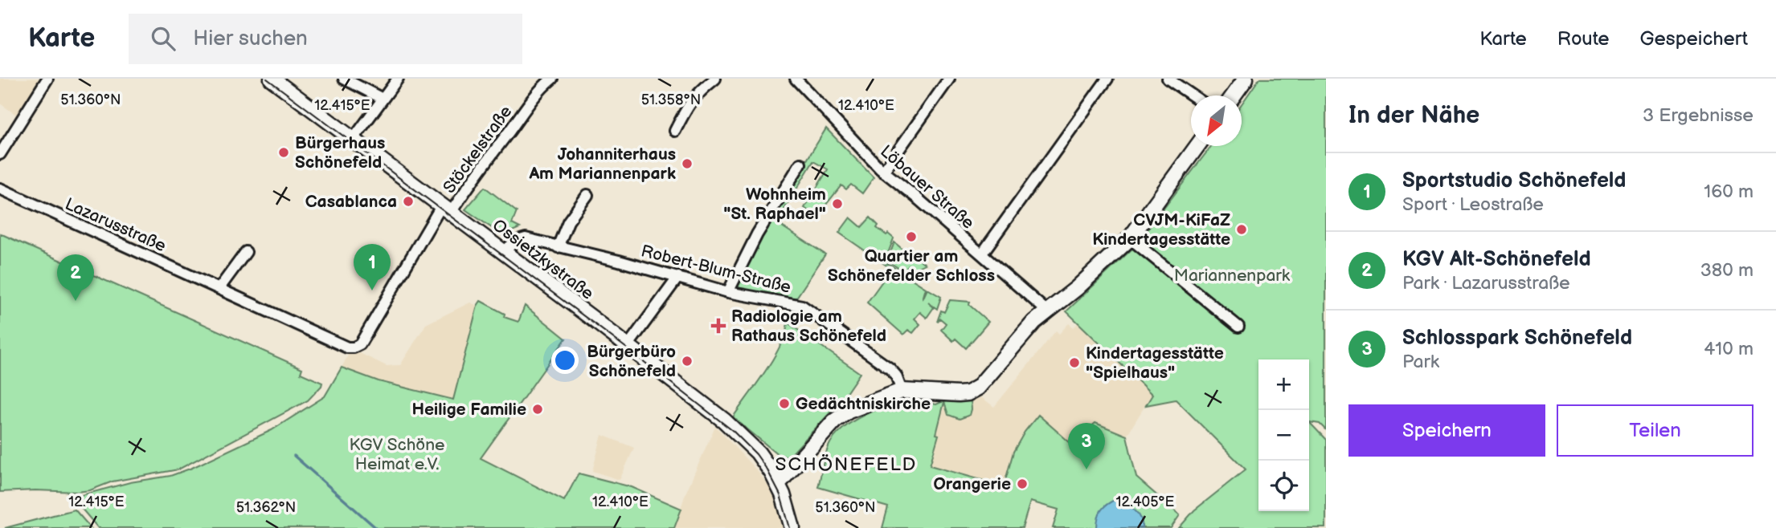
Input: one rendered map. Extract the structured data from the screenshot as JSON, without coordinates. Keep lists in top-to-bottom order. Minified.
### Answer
{"streets":{"main road":["Ossietzkystraße"],"street":["Stöckelstraße","Löbauer Straße","Lazarusstraße","Robert-Blum-Straße"]},"crossings":[["Stöckelstraße","Lazarusstraße"],["Stöckelstraße","Ossietzkystraße"],["Ossietzkystraße","Robert-Blum-Straße"]],"districts":["SCHÖNEFELD"],"parks":["Mariannenpark","KGV Schöne Heimat e.V."],"places":{"other":["Bürgerhaus Schönefeld","Johanniterhaus Am Mariannenpark","Casablanca","Wohnheim \"St. Raphael\"","CVJM-KiFaZ Kindertagesstätte","Quartier am Schönefelder Schloss","Bürgerbüro Schönefeld","Kindertagesstätte \"Spielhaus\"","Gedächtniskirche","Heilige Familie","Orangerie"],"health":["Radiologie am Rathaus Schönefeld"]},"north":"bottom left","page":{"header":"Karte","search":"Hier suchen","nav":["Karte","Route","Gespeichert"],"heading":["In der Nähe","3 Ergebnisse"],"list":[{"mark":"1","name":"Sportstudio Schönefeld","note":"Sport · Leostraße","value":"160 m"},{"mark":"2","name":"KGV Alt-Schönefeld","note":"Park · Lazarusstraße","value":"380 m"},{"mark":"3","name":"Schlosspark Schönefeld","note":"Park","value":"410 m"}],"pins":["1","2","3"],"map_buttons":["+","−"],"buttons":["Speichern","Teilen"]},"coordinates":["51.360°N","51.358°N","12.415°E","12.410°E","12.405°E","51.362°N"]}
